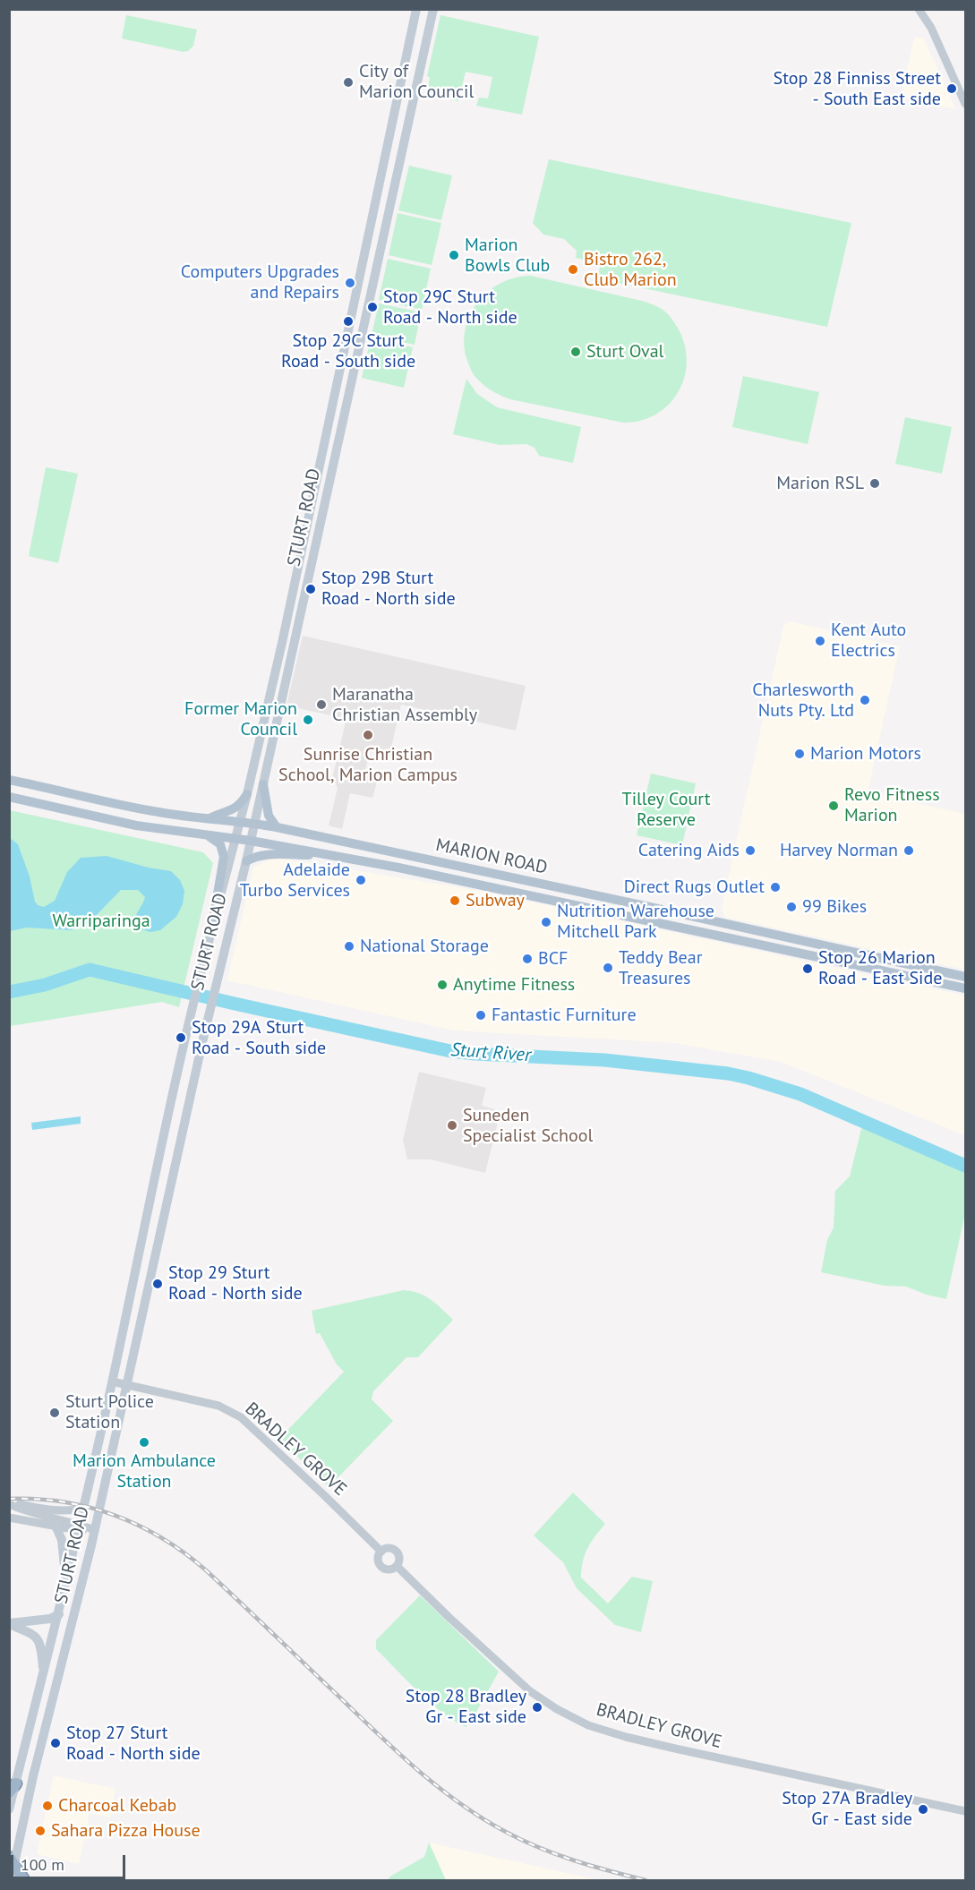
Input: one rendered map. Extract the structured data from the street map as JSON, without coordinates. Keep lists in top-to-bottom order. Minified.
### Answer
{"streets":{"main road":["STURT ROAD","MARION ROAD"],"street":["BRADLEY GROVE"]},"crossings":[["STURT ROAD","MARION ROAD"],["STURT ROAD","BRADLEY GROVE"]],"water":["Sturt River"],"parks":["Tilley Court Reserve","Warriparinga"],"places":["City of Marion Council","Stop 28 Finniss Street - South East side","Marion Bowls Club","Bistro 262, Club Marion","Computers Upgrades and Repairs","Stop 29C Sturt Road - North side","Stop 29C Sturt Road - South side","Sturt Oval","Marion RSL","Stop 29B Sturt Road - North side","Kent Auto Electrics","Charlesworth Nuts Pty. Ltd","Maranatha Christian Assembly","Former Marion Council","Sunrise Christian School, Marion Campus","Marion Motors","Revo Fitness Marion","Catering Aids","Harvey Norman","Adelaide Turbo Services","Direct Rugs Outlet","Subway","99 Bikes","Nutrition Warehouse Mitchell Park","National Storage","BCF","Teddy Bear Treasures","Stop 26 Marion Road - East Side","Anytime Fitness","Fantastic Furniture","Stop 29A Sturt Road - South side","Suneden Specialist School","Stop 29 Sturt Road - North side","Sturt Police Station","Marion Ambulance Station","Stop 28 Bradley Gr - East side","Stop 27 Sturt Road - North side","Charcoal Kebab","Stop 27A Bradley Gr - East side","Sahara Pizza House"],"scale_bar":"100 m"}
